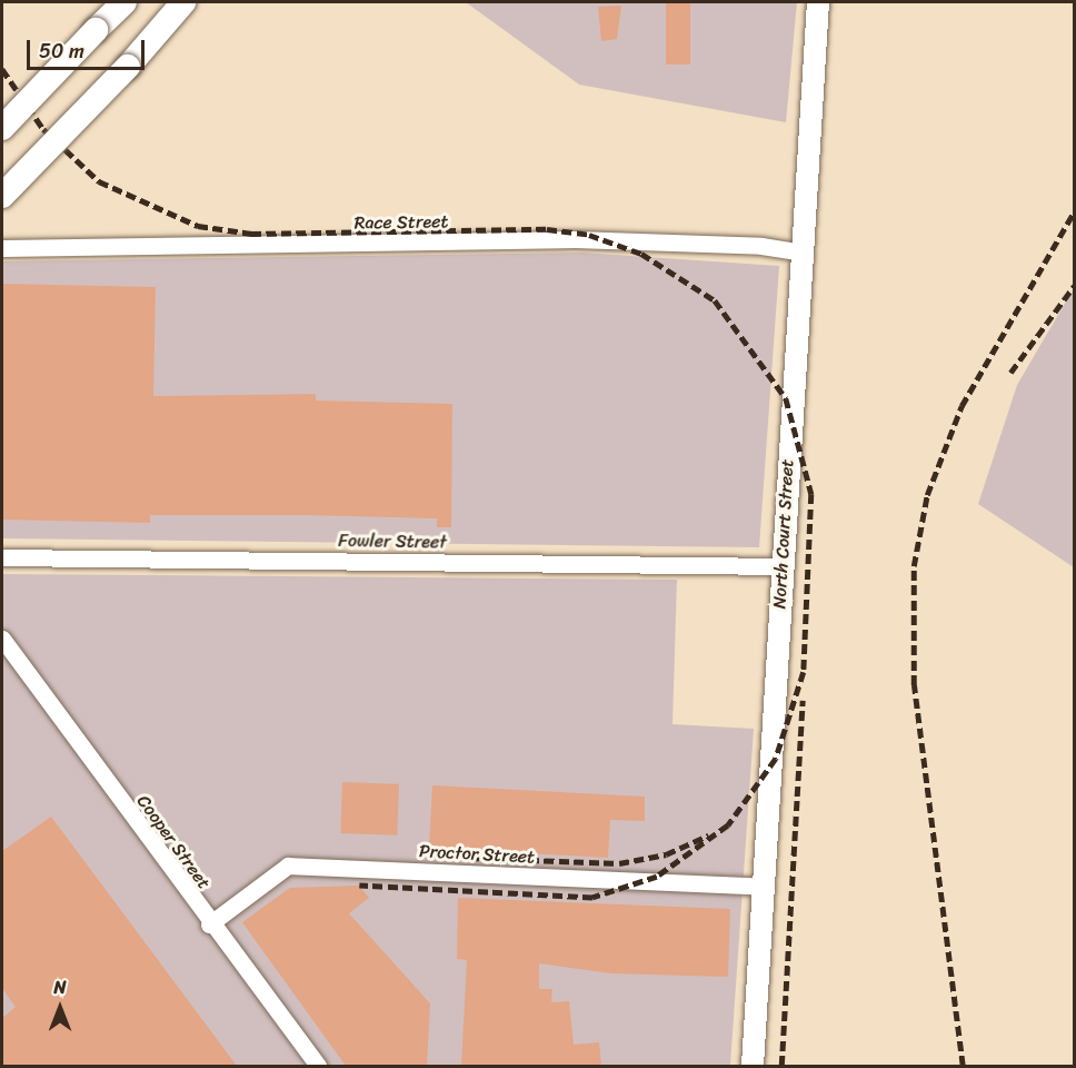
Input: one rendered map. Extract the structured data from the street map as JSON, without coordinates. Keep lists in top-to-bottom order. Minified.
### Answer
{"streets":{"main road":["North Court Street"],"street":["Race Street","Fowler Street","Cooper Street","Proctor Street"]},"crossings":[["Race Street","North Court Street"],["North Court Street","Fowler Street"],["North Court Street","Proctor Street"],["Cooper Street","Proctor Street"]],"scale_bar":"50 m","north":"top"}
